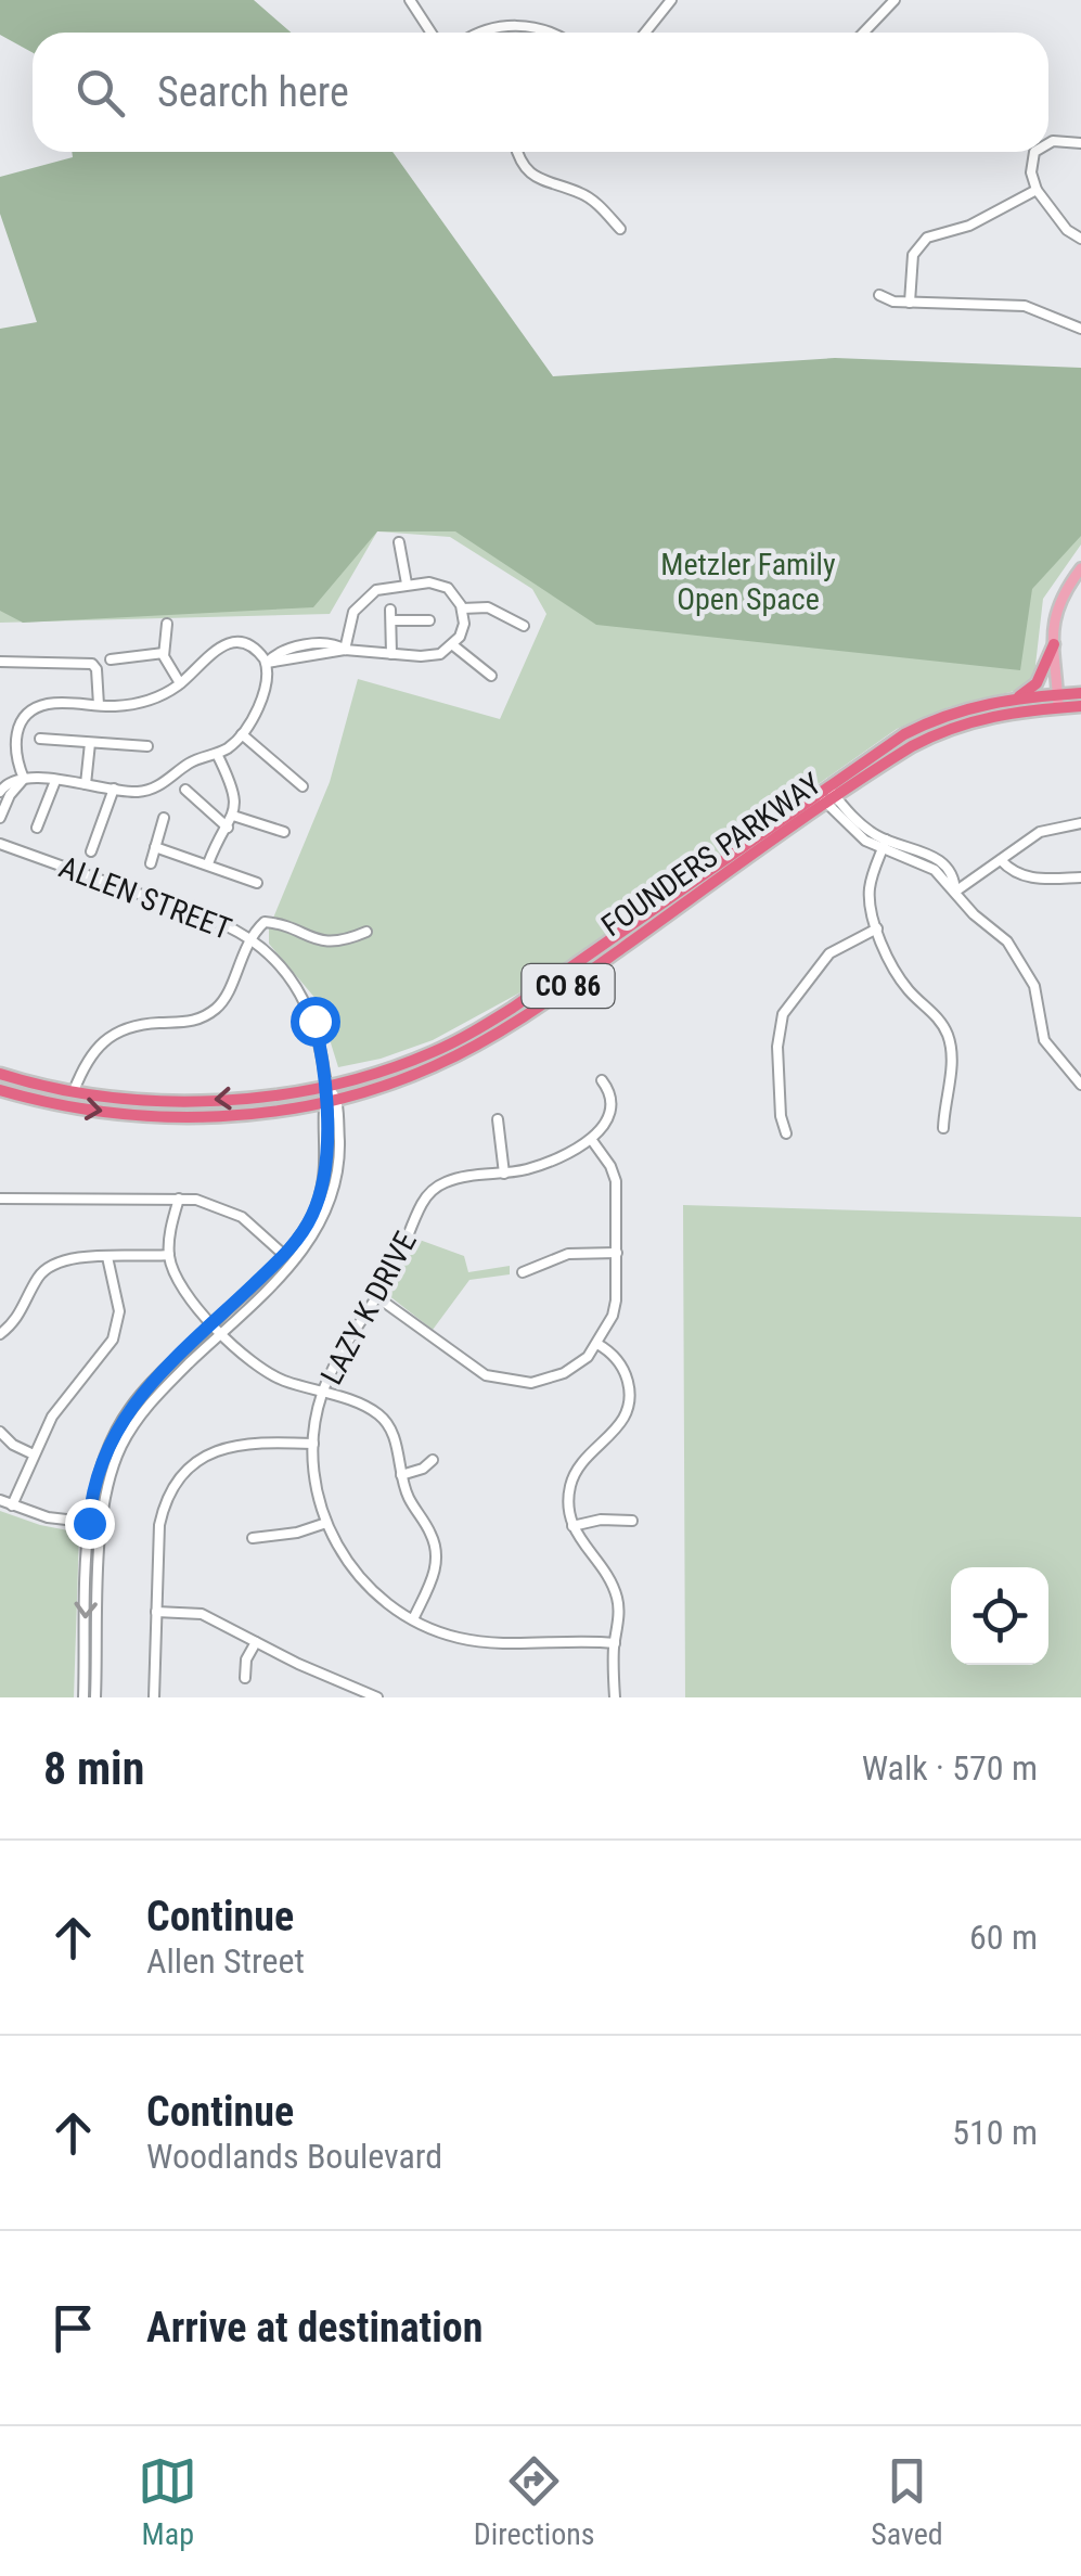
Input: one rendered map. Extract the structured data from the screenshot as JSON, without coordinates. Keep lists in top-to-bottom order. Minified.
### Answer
{"streets":{"highway":["FOUNDERS PARKWAY","CO 86"],"street":["ALLEN STREET","LAZY K DRIVE"]},"crossings":[["FOUNDERS PARKWAY","ALLEN STREET"]],"parks":["Metzler Family Open Space"],"page":{"search":"Search here","heading":["8 min","Walk · 570 m"],"list":[["Continue","Allen Street","60 m"],["Continue","Woodlands Boulevard","510 m"],"Arrive at destination"],"nav":["Map","Directions","Saved"]}}
